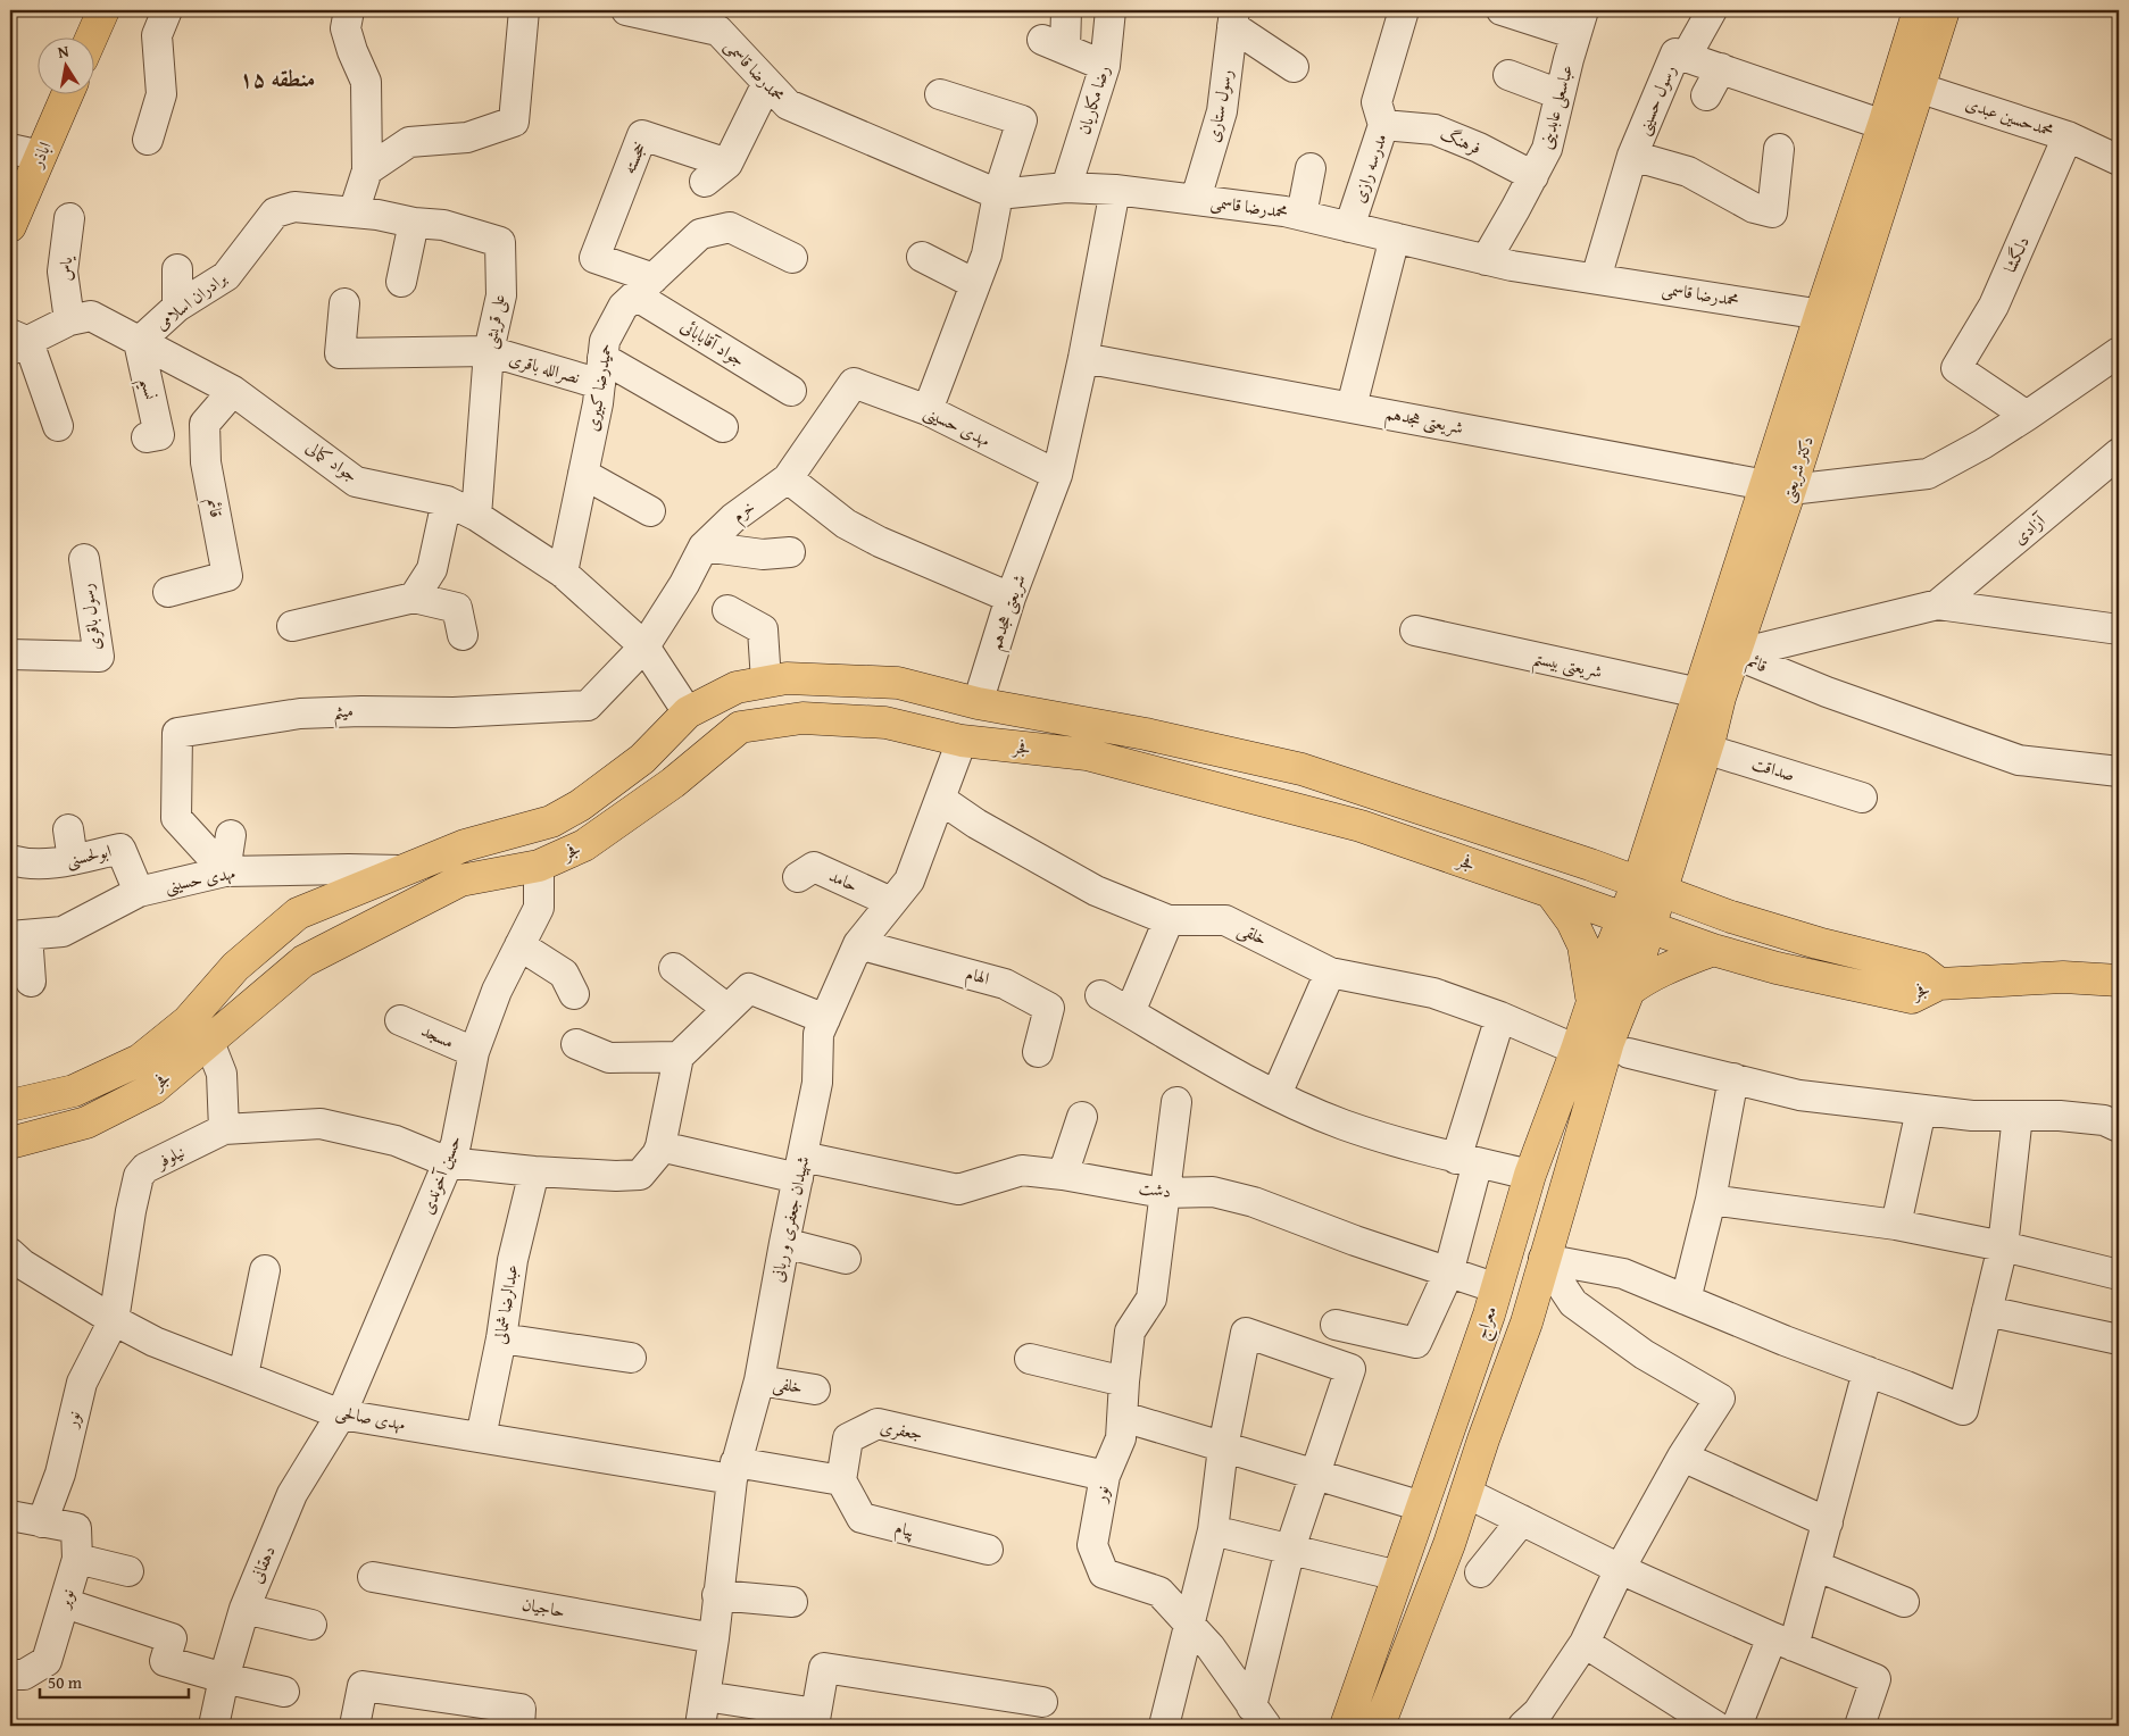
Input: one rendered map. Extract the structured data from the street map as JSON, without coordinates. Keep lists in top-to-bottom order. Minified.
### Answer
{"streets":{"main road":["اباذر","دکتر شریعتی","فجر","معراج"],"street":["محمدرضا قاسمی","رضا مکاریان","رسول حسینی","رسول ستاری","عباسعلی عابدینی","محمدحسین عبدی","فرهنگ","خجسته","مدرسه رازی","دلگشا","یاس","برادران اسلامی","علی قریشی","جواد آقابابائی","نصرالله باقری","حمیدرضا کبیری","نسیم","شریعتی هجدهم","مهدی حسینی","جواد کمالی","قائم","خرم","آزادی","رسول باقری","شریعتی بیستم","میثم","صداقت","ابولحسنی","حامد","خلقی","الهام","مسجد","نیلوفر","حسین آخوندی","دشت","شهیدان جعفری و ربانی","عبدالرضا شمالی","خلفی","مهدی صالحی","نور","جعفری","پیام","دهقانی","نوبر","حاجیان"]},"crossings":[["محمدرضا قاسمی","رضا مکاریان"],["محمدرضا قاسمی","رسول حسینی"],["محمدرضا قاسمی","رسول ستاری"],["محمدرضا قاسمی","عباسعلی عابدینی"],["محمدرضا قاسمی","خجسته"],["محمدرضا قاسمی","مدرسه رازی"],["محمدرضا قاسمی","شریعتی هجدهم"],["محمدرضا قاسمی","دکتر شریعتی"],["رسول حسینی","دکتر شریعتی"],["عباسعلی عابدینی","فرهنگ"],["محمدحسین عبدی","دلگشا"],["محمدحسین عبدی","دکتر شریعتی"],["فرهنگ","مدرسه رازی"],["خجسته","جواد آقابابائی"],["خجسته","حمیدرضا کبیری"],["دلگشا","شریعتی هجدهم"],["یاس","جواد کمالی"],["برادران اسلامی","علی قریشی"],["برادران اسلامی","نسیم"],["برادران اسلامی","جواد کمالی"],["علی قریشی","نصرالله باقری"],["علی قریشی","جواد کمالی"],["جواد آقابابائی","حمیدرضا کبیری"],["نصرالله باقری","حمیدرضا کبیری"],["حمیدرضا کبیری","جواد کمالی"],["نسیم","جواد کمالی"],["شریعتی هجدهم","مهدی حسینی"],["شریعتی هجدهم","دکتر شریعتی"],["مهدی حسینی","خرم"],["مهدی حسینی","میثم"],["مهدی حسینی","ابولحسنی"],["جواد کمالی","قائم"],["جواد کمالی","خرم"],["جواد کمالی","میثم"],["دکتر شریعتی","قائم"],["دکتر شریعتی","شریعتی بیستم"],["دکتر شریعتی","فجر"],["دکتر شریعتی","صداقت"],["دکتر شریعتی","معراج"],["قائم","آزادی"],["خرم","میثم"],["فجر","حسین آخوندی"],["فجر","شهیدان جعفری و ربانی"],["فجر","معراج"],["حامد","شهیدان جعفری و ربانی"],["خلقی","شهیدان جعفری و ربانی"],["خلقی","معراج"],["الهام","شهیدان جعفری و ربانی"],["مسجد","حسین آخوندی"],["نیلوفر","مهدی صالحی"],["نیلوفر","نور"],["حسین آخوندی","مهدی صالحی"],["حسین آخوندی","دهقانی"],["دشت","شهیدان جعفری و ربانی"],["دشت","معراج"],["دشت","نور"],["شهیدان جعفری و ربانی","خلفی"],["شهیدان جعفری و ربانی","مهدی صالحی"],["شهیدان جعفری و ربانی","حاجیان"],["عبدالرضا شمالی","مهدی صالحی"],["مهدی صالحی","نور"],["مهدی صالحی","دهقانی"],["نور","جعفری"],["نور","نوبر"],["جعفری","پیام"]],"districts":["منطقه ۱۵"],"scale_bar":"50 m","north":"top"}
